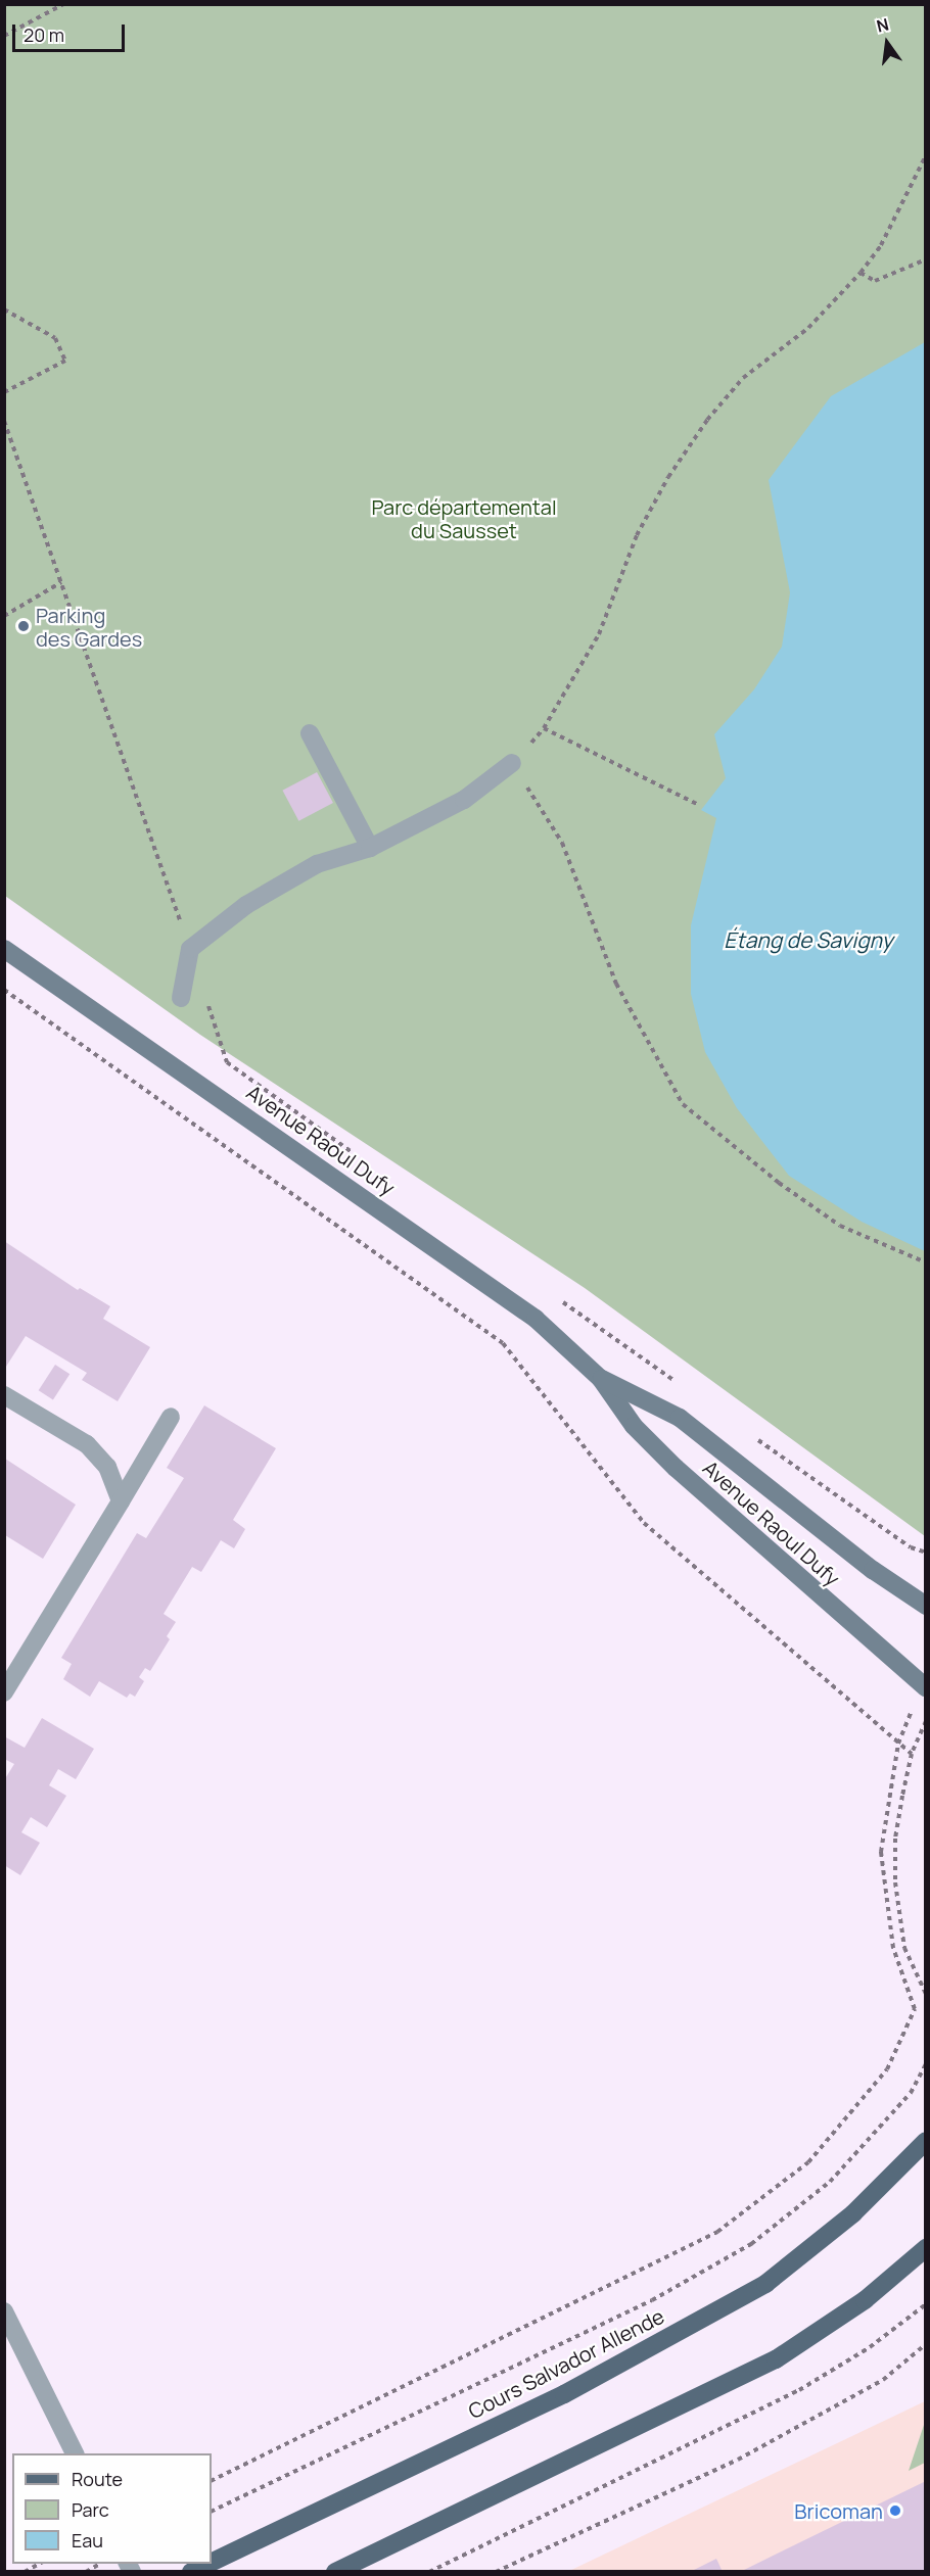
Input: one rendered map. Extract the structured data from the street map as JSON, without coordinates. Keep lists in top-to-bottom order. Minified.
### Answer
{"streets":{"main road":["Avenue Raoul Dufy","Cours Salvador Allende"]},"water":["Étang de Savigny"],"parks":["Parc départemental du Sausset"],"places":["Parking des Gardes","Bricoman"],"legend":["Route","Parc","Eau"],"scale_bar":"20 m","north":"top"}
